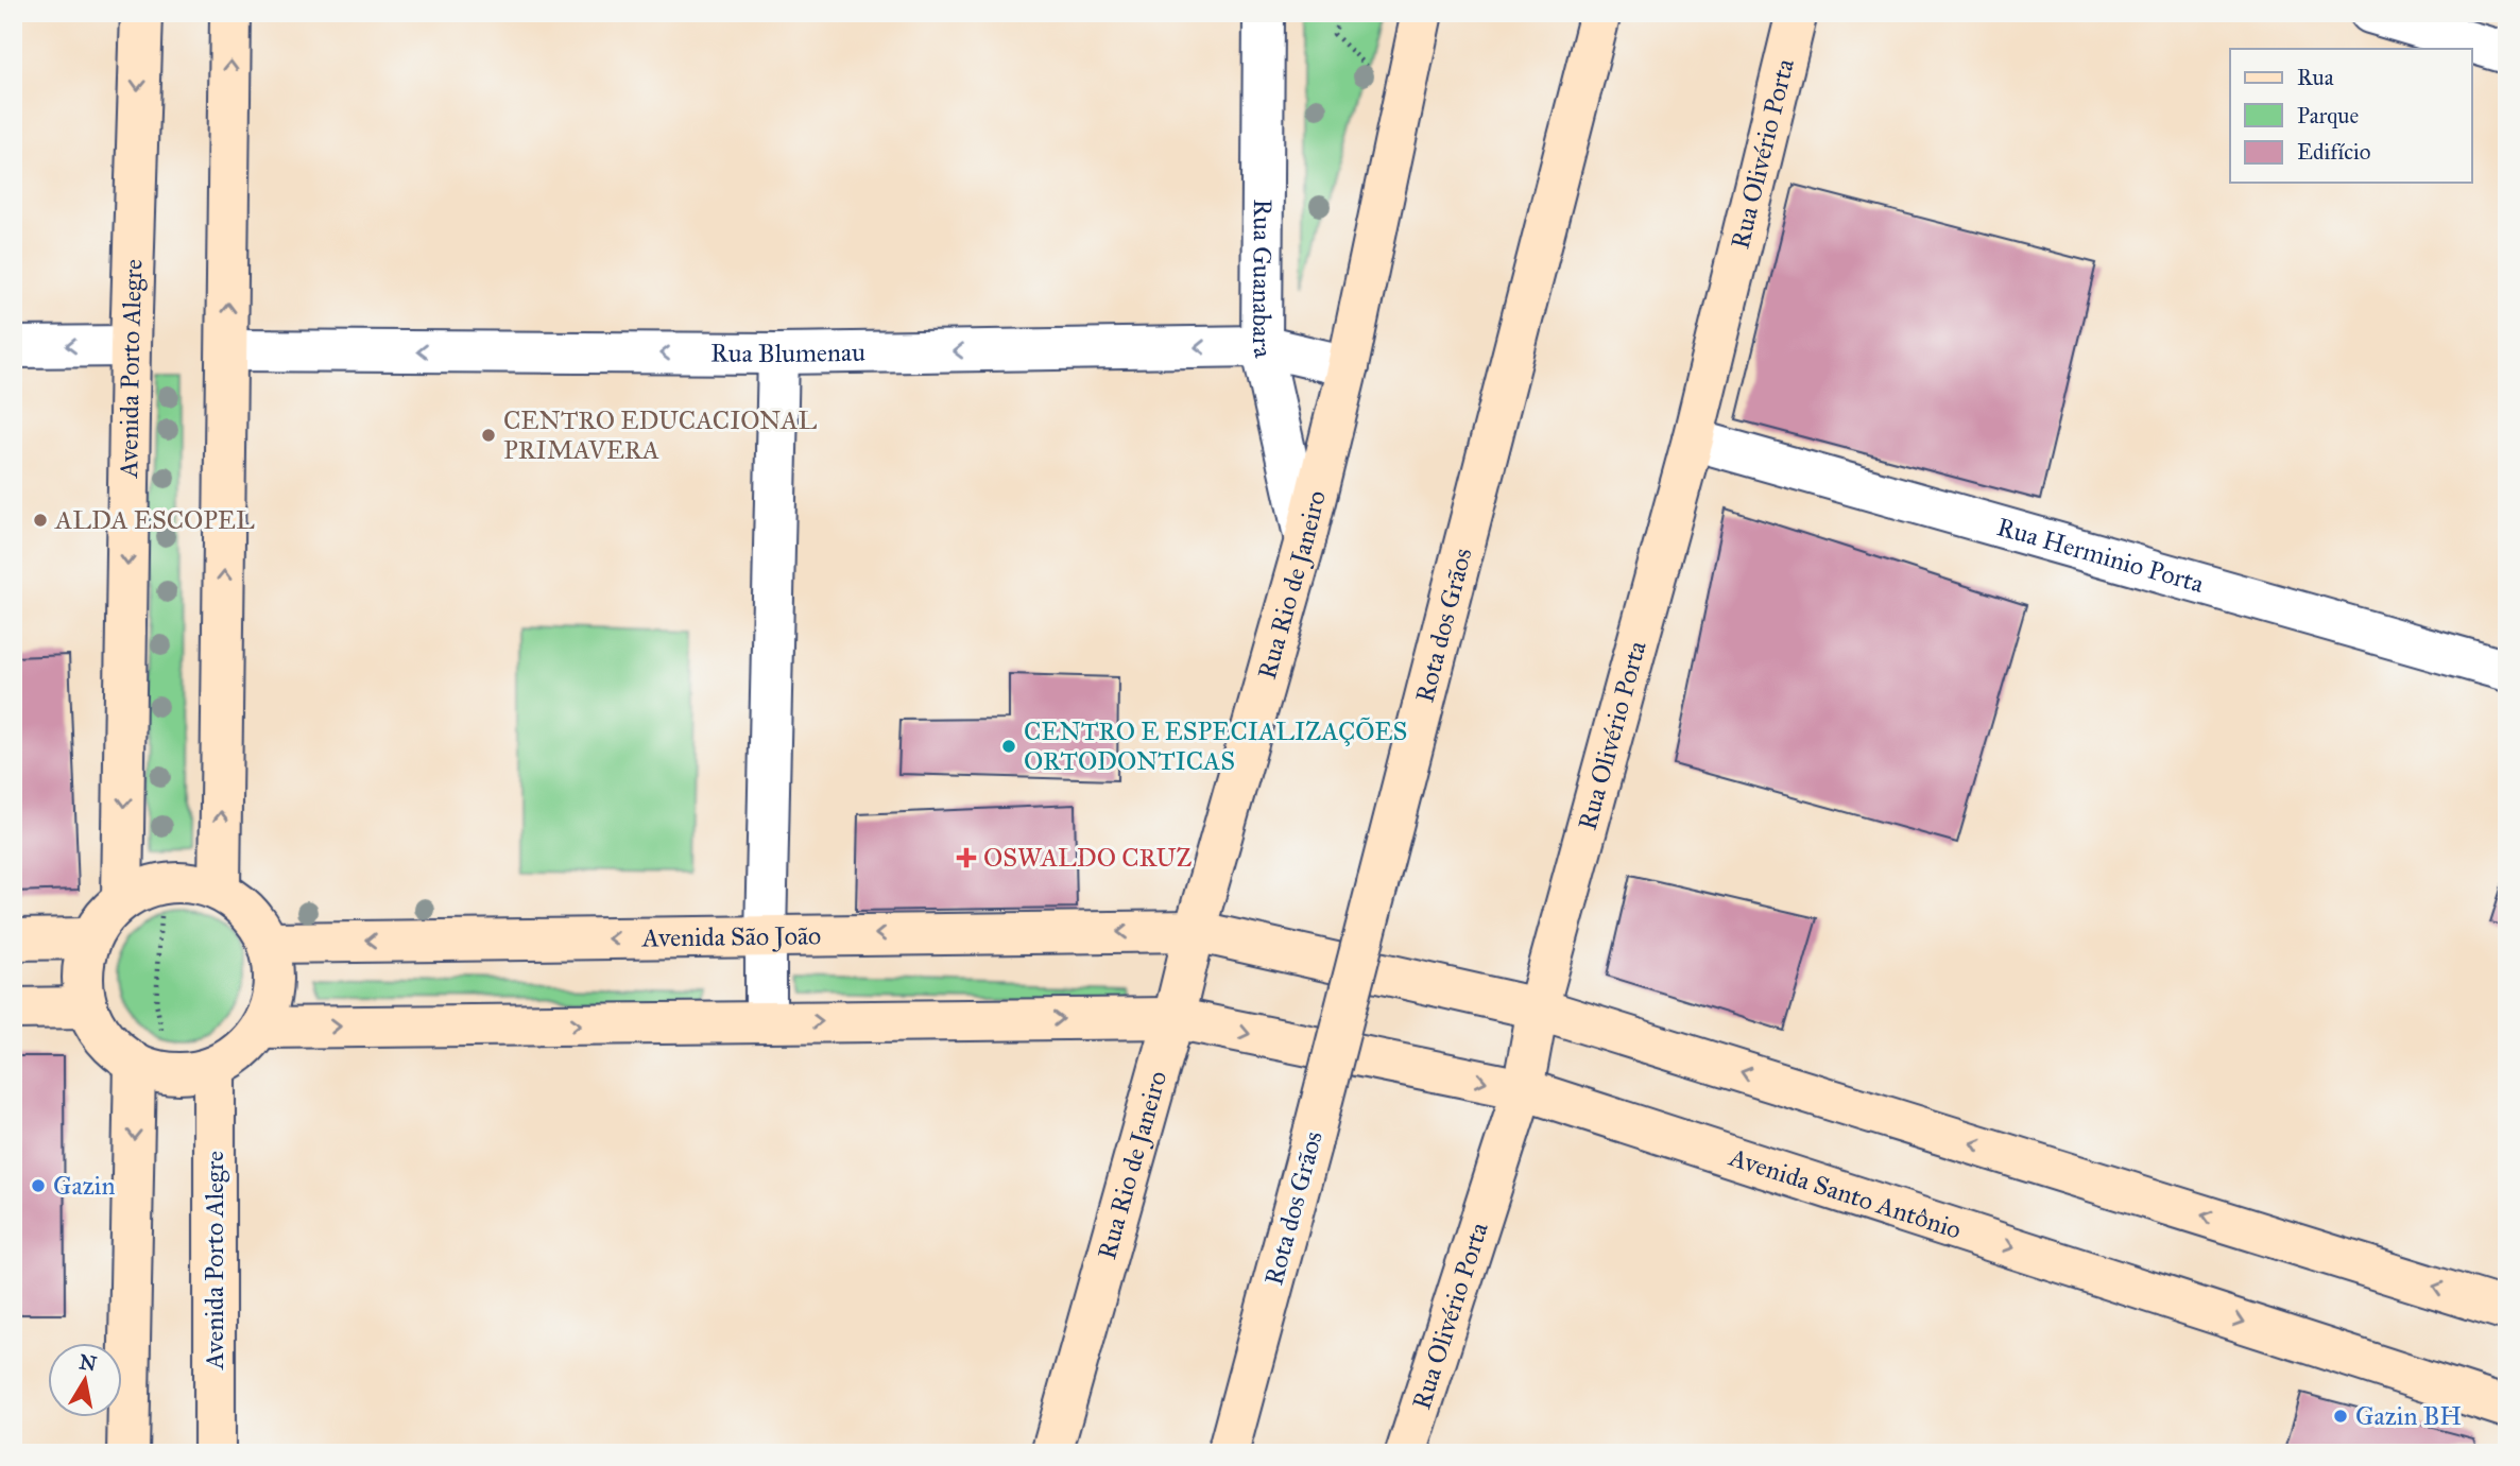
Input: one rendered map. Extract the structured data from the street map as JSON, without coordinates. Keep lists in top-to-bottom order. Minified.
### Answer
{"streets":{"street":["Rua Olivério Porta","Rua Guanabara","Rua Blumenau","Avenida Porto Alegre","Rua Herminio Porta","Rua Rio de Janeiro","Rota dos Grãos","Avenida São João","Avenida Santo Antônio"]},"crossings":[["Rua Olivério Porta","Rua Herminio Porta"],["Rua Olivério Porta","Avenida Santo Antônio"],["Rua Guanabara","Rua Blumenau"],["Rua Guanabara","Rua Rio de Janeiro"],["Rua Blumenau","Rua Rio de Janeiro"],["Avenida Porto Alegre","Avenida São João"],["Rua Rio de Janeiro","Avenida São João"],["Rua Rio de Janeiro","Avenida Santo Antônio"]],"one_way":["Rua Blumenau"],"places":{"other":["CENTRO EDUCACIONAL PRIMAVERA","ALDA ESCOPEL","CENTRO E ESPECIALIZAÇÕES ORTODONTICAS","Gazin","Gazin BH"],"health":["OSWALDO CRUZ"]},"legend":["Rua","Parque","Edifício"],"north":"top"}
